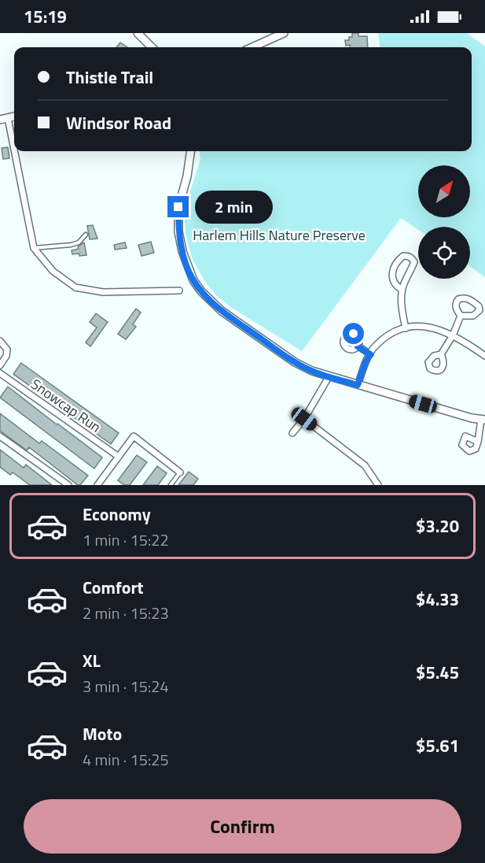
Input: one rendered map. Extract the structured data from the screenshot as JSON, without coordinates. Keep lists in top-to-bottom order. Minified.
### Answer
{"streets":{"street":["Snowcap Run"]},"parks":["Harlem Hills Nature Preserve"],"north":"top right","page":{"status":"15:19","banner":["Thistle Trail","Windsor Road"],"bubble":"2 min","list":[{"name":"Economy","note":"1 min · 15:22","value":"$3.20"},{"name":"Comfort","note":"2 min · 15:23","value":"$4.33"},{"name":"XL","note":"3 min · 15:24","value":"$5.45"},{"name":"Moto","note":"4 min · 15:25","value":"$5.61"}],"buttons":"Confirm"}}
